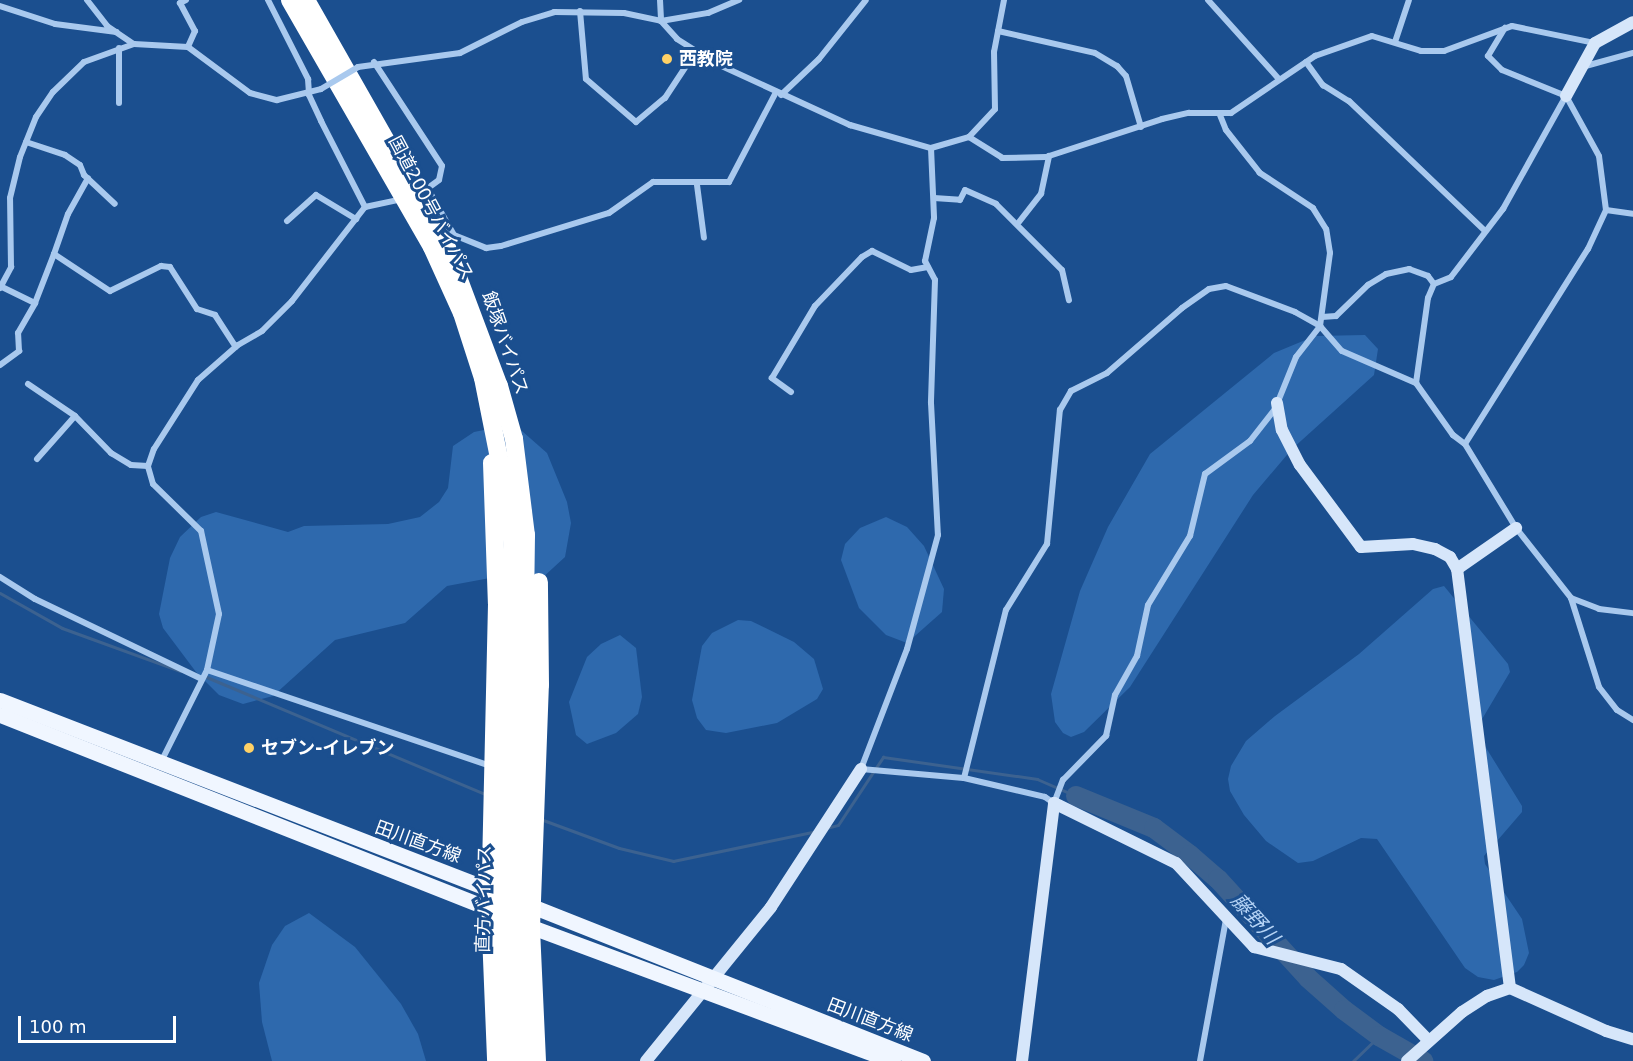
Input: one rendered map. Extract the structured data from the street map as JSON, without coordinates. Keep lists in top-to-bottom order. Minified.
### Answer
{"streets":{"highway":["国道200号バイパス","飯塚バイパス","直方バイパス"],"main road":["田川直方線"]},"crossings":[["国道200号バイパス","飯塚バイパス"],["国道200号バイパス","直方バイパス"],["飯塚バイパス","直方バイパス"]],"water":["藤野川"],"places":["西教院","セブン-イレブン"],"scale_bar":"100 m"}
